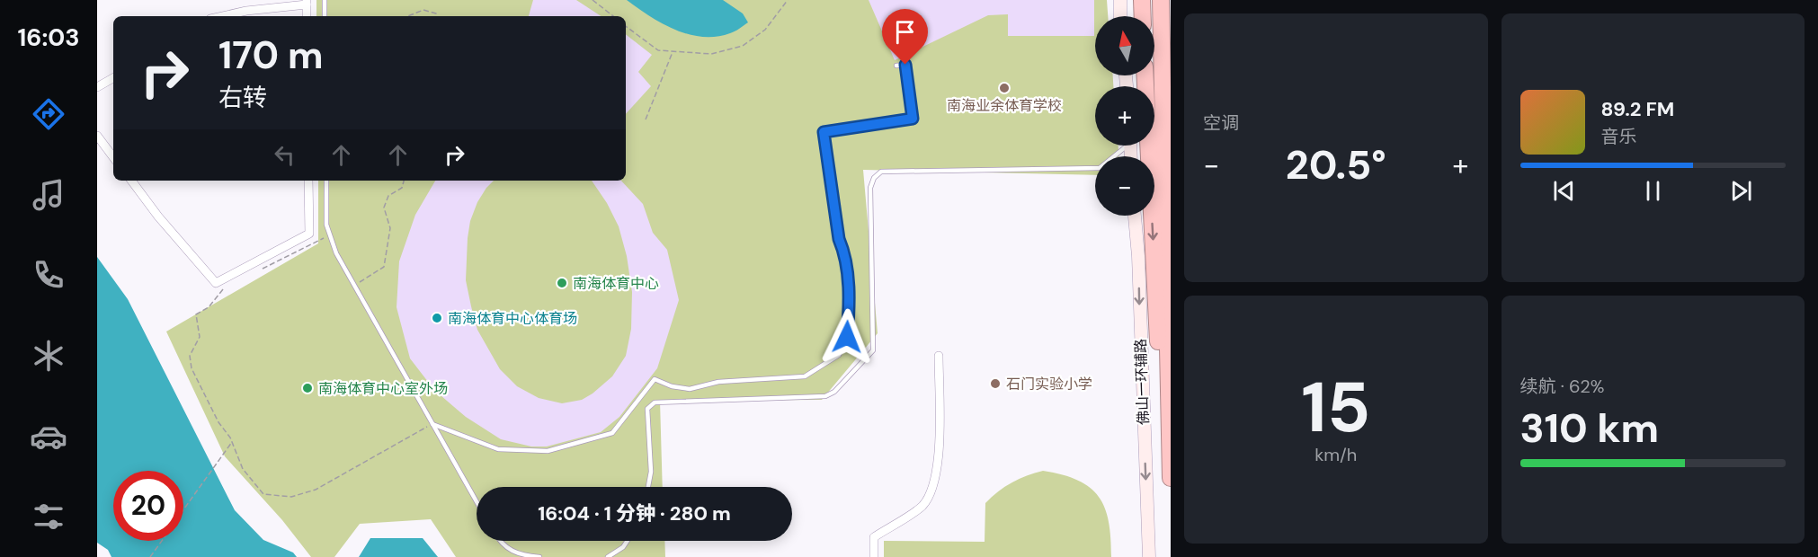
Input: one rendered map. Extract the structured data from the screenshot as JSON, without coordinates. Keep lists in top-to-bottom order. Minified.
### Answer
{"streets":{"main road":["佛山一环辅路"]},"one_way":["佛山一环辅路"],"places":["南海业余体育学校","南海体育中心","南海体育中心体育场","石门实验小学","南海体育中心室外场"],"north":"top","page":{"tabs":"16:03","tile":["空调",["15","km/h"],["续航 · 62%","310 km"]],"map_buttons":["+","−"],"turn":["170 m","右转"],"song":["89.2 FM","音乐"],"heat":["−","20.5°","+"],"limit":"20","trip":"16:04 · 1 分钟 · 280 m"}}
